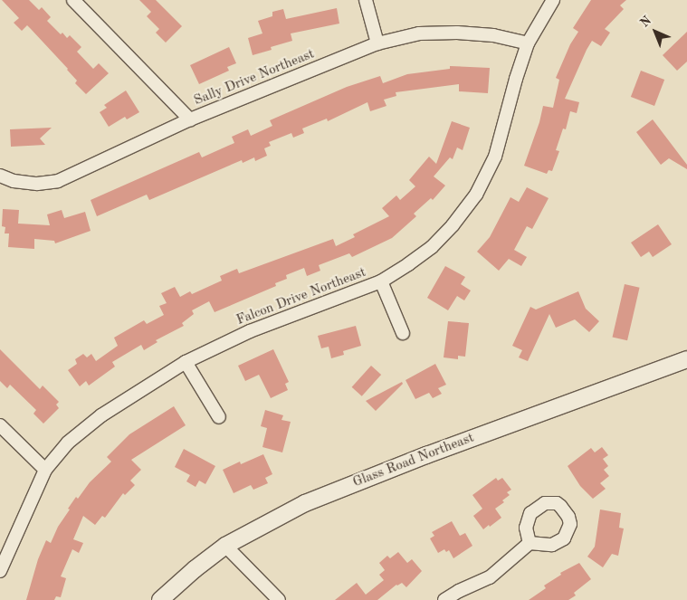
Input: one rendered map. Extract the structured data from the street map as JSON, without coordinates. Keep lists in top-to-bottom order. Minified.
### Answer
{"streets":{"street":["Sally Drive Northeast","Falcon Drive Northeast","Glass Road Northeast"]},"crossings":[["Sally Drive Northeast","Falcon Drive Northeast"]],"north":"top left"}
